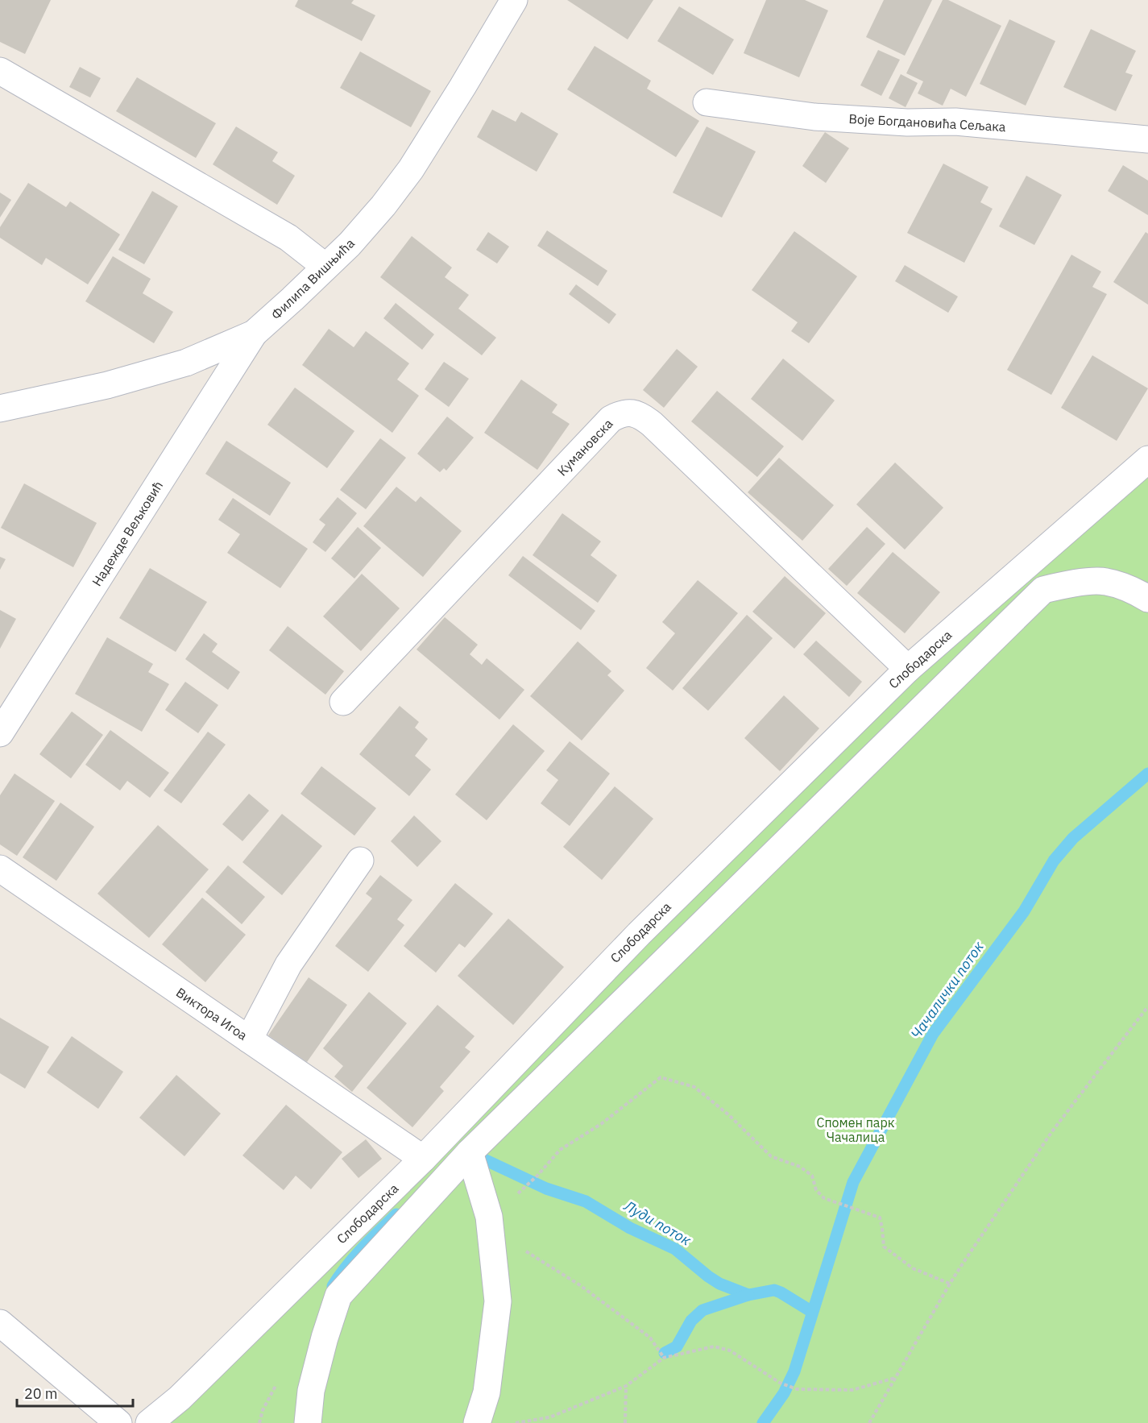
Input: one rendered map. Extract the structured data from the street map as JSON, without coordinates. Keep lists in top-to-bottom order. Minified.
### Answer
{"streets":{"street":["Воје Богдановића Сељака","Филипа Вишњића","Кумановска","Надежде Вељковић","Слободарска","Виктора Игоа"]},"crossings":[["Филипа Вишњића","Надежде Вељковић"],["Кумановска","Слободарска"],["Слободарска","Виктора Игоа"]],"water":["Чачалички поток","Луди поток"],"parks":["Спомен парк Чачалица"],"scale_bar":"20 m"}
